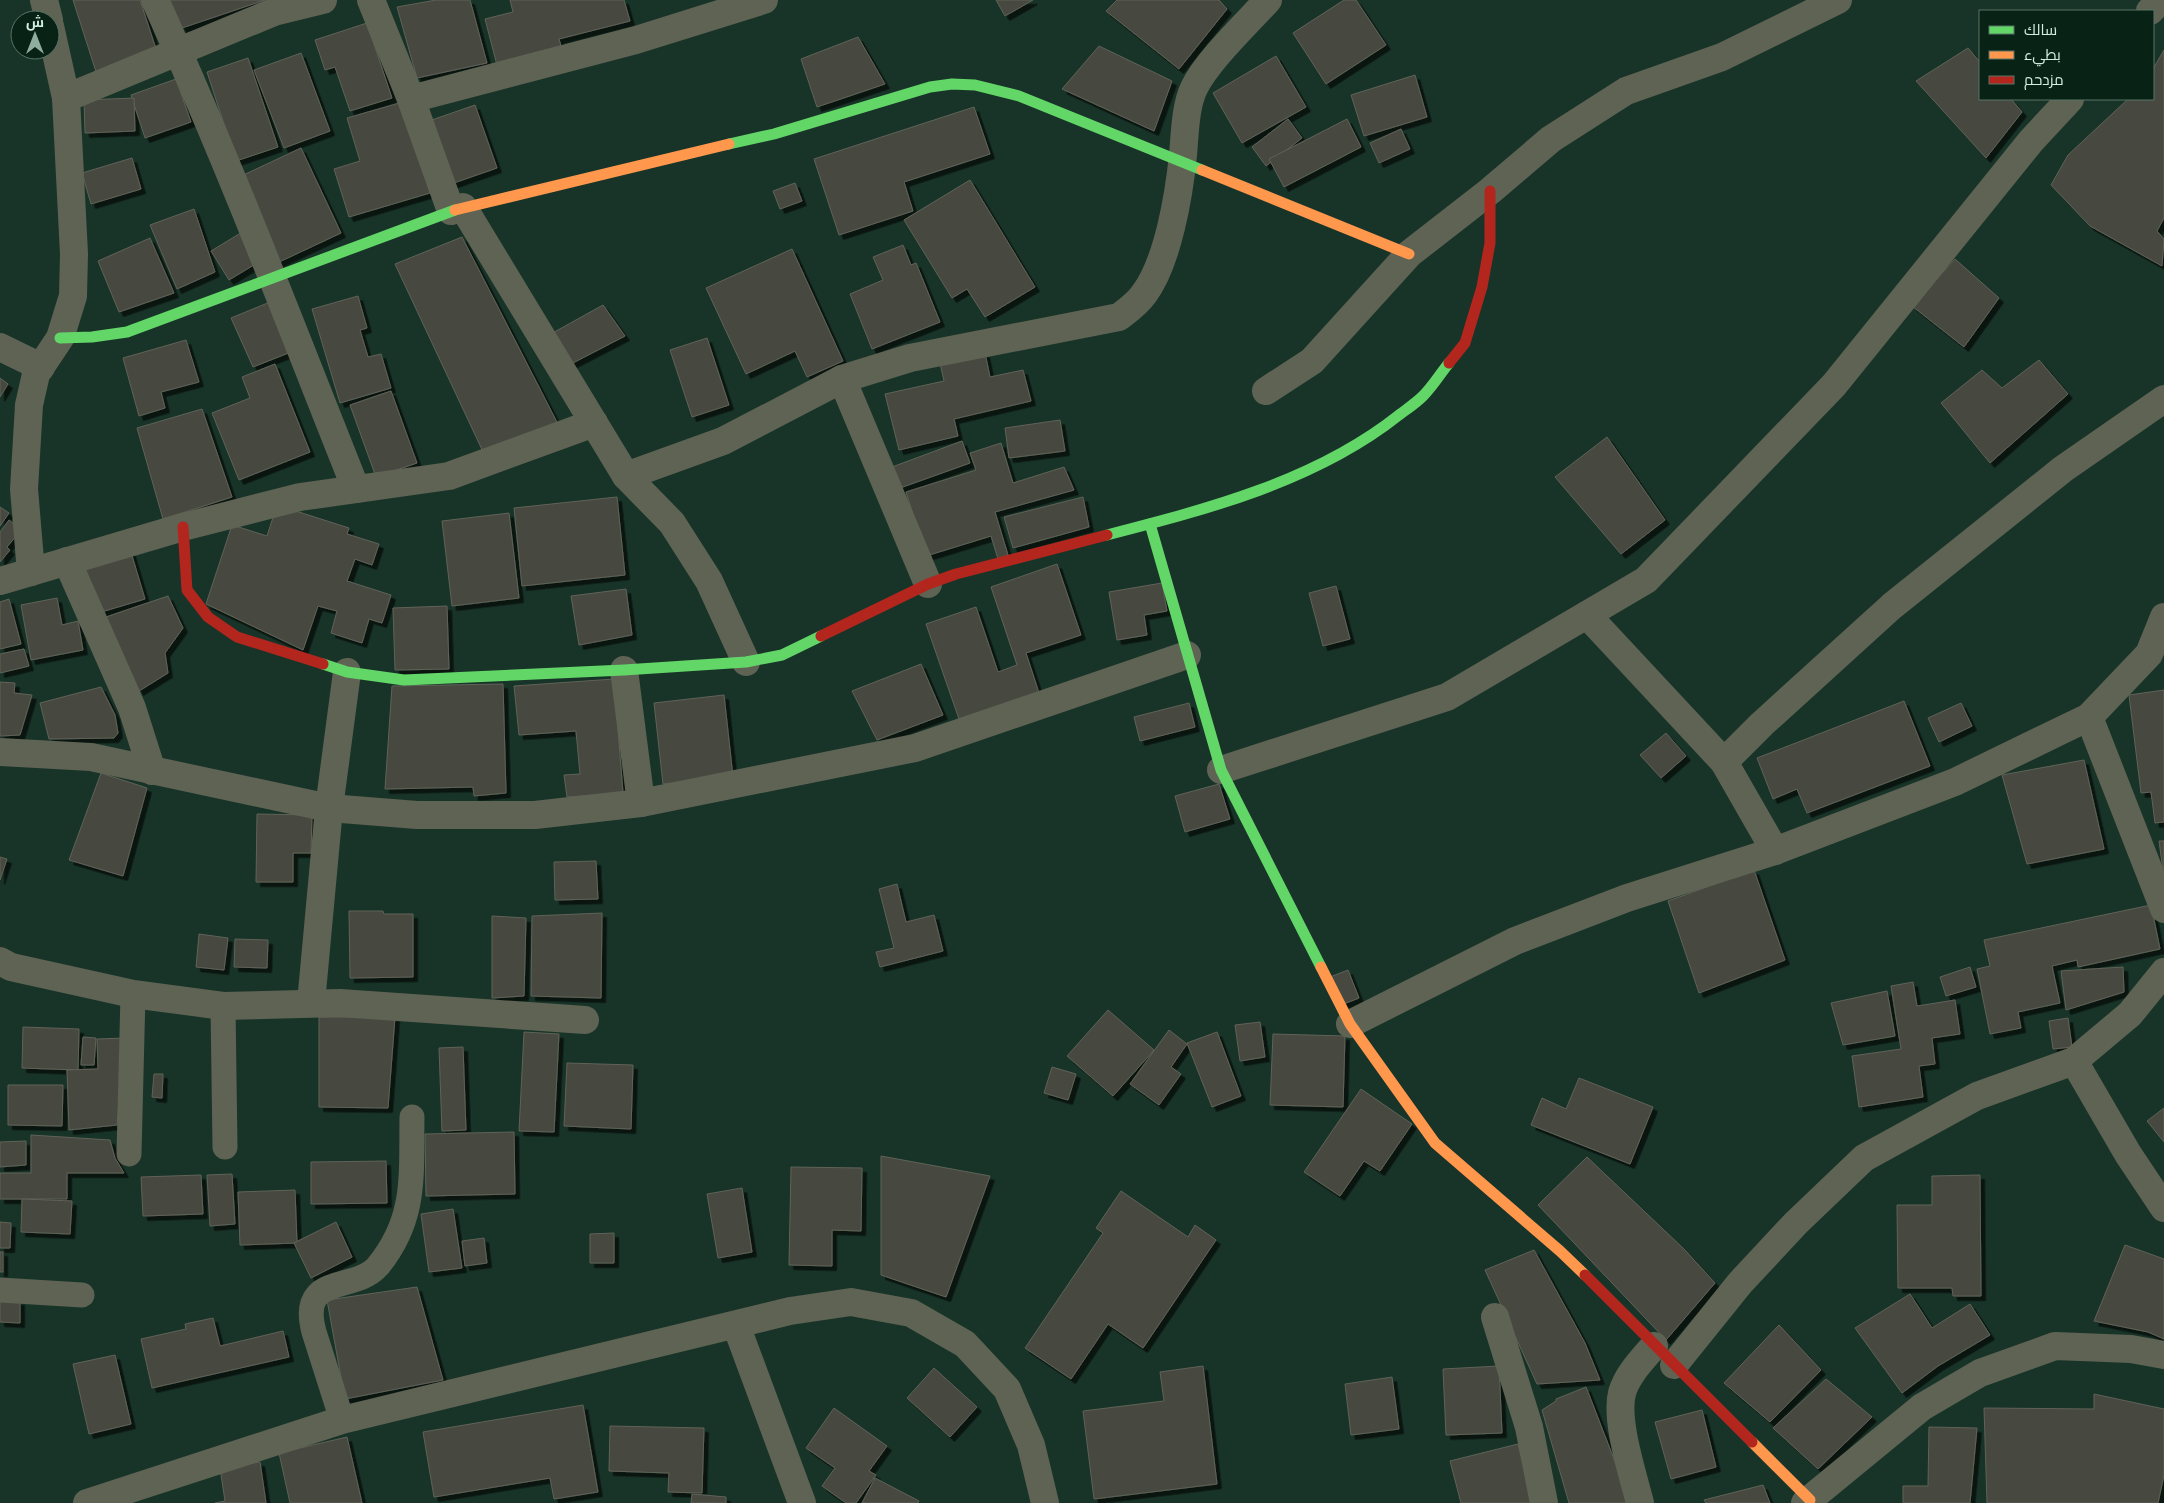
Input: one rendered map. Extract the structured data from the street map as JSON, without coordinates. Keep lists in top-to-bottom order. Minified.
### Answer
{"legend":["سالك","بطيء","مزدحم"],"north":"top"}
